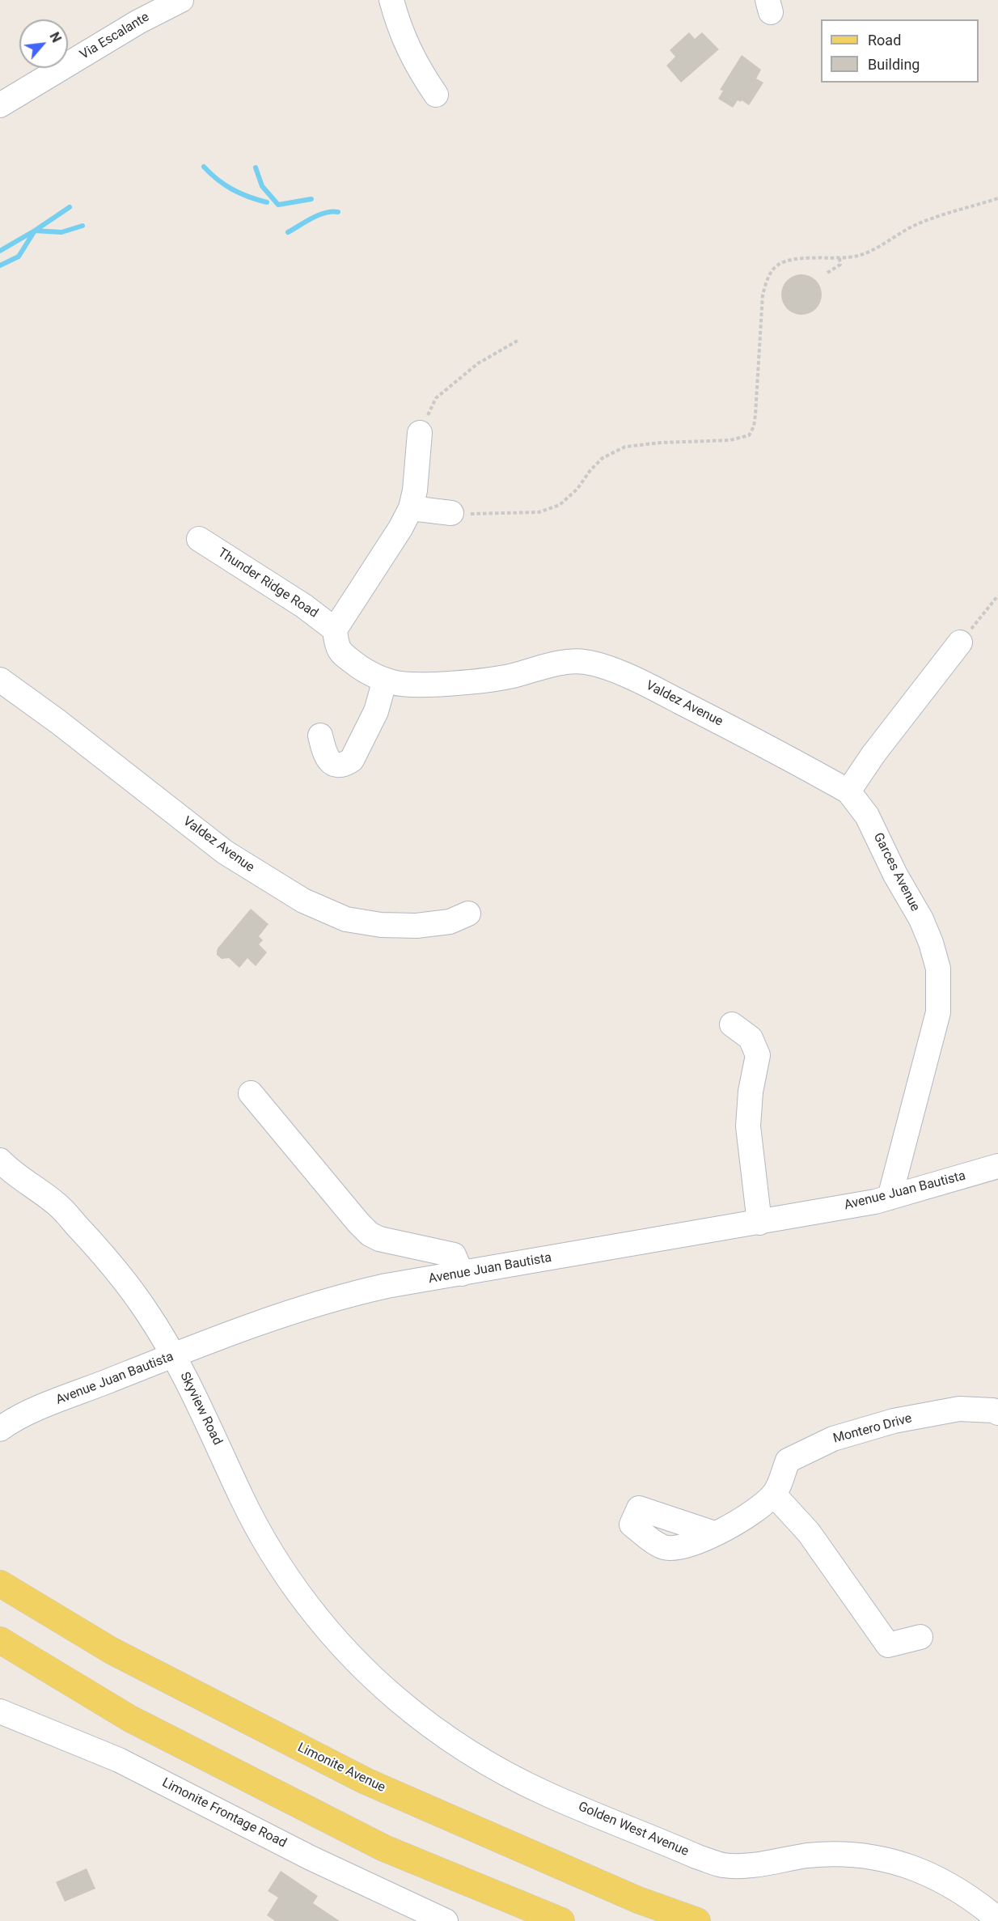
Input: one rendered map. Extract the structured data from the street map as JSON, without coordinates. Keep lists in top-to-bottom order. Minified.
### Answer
{"streets":{"main road":["Limonite Avenue"],"street":["Via Escalante","Thunder Ridge Road","Valdez Avenue","Garces Avenue","Avenue Juan Bautista","Skyview Road","Montero Drive","Limonite Frontage Road","Golden West Avenue"]},"crossings":[["Valdez Avenue","Garces Avenue"],["Garces Avenue","Avenue Juan Bautista"],["Avenue Juan Bautista","Skyview Road"],["Skyview Road","Golden West Avenue"]],"legend":["Road","Building"],"north":"top right"}
